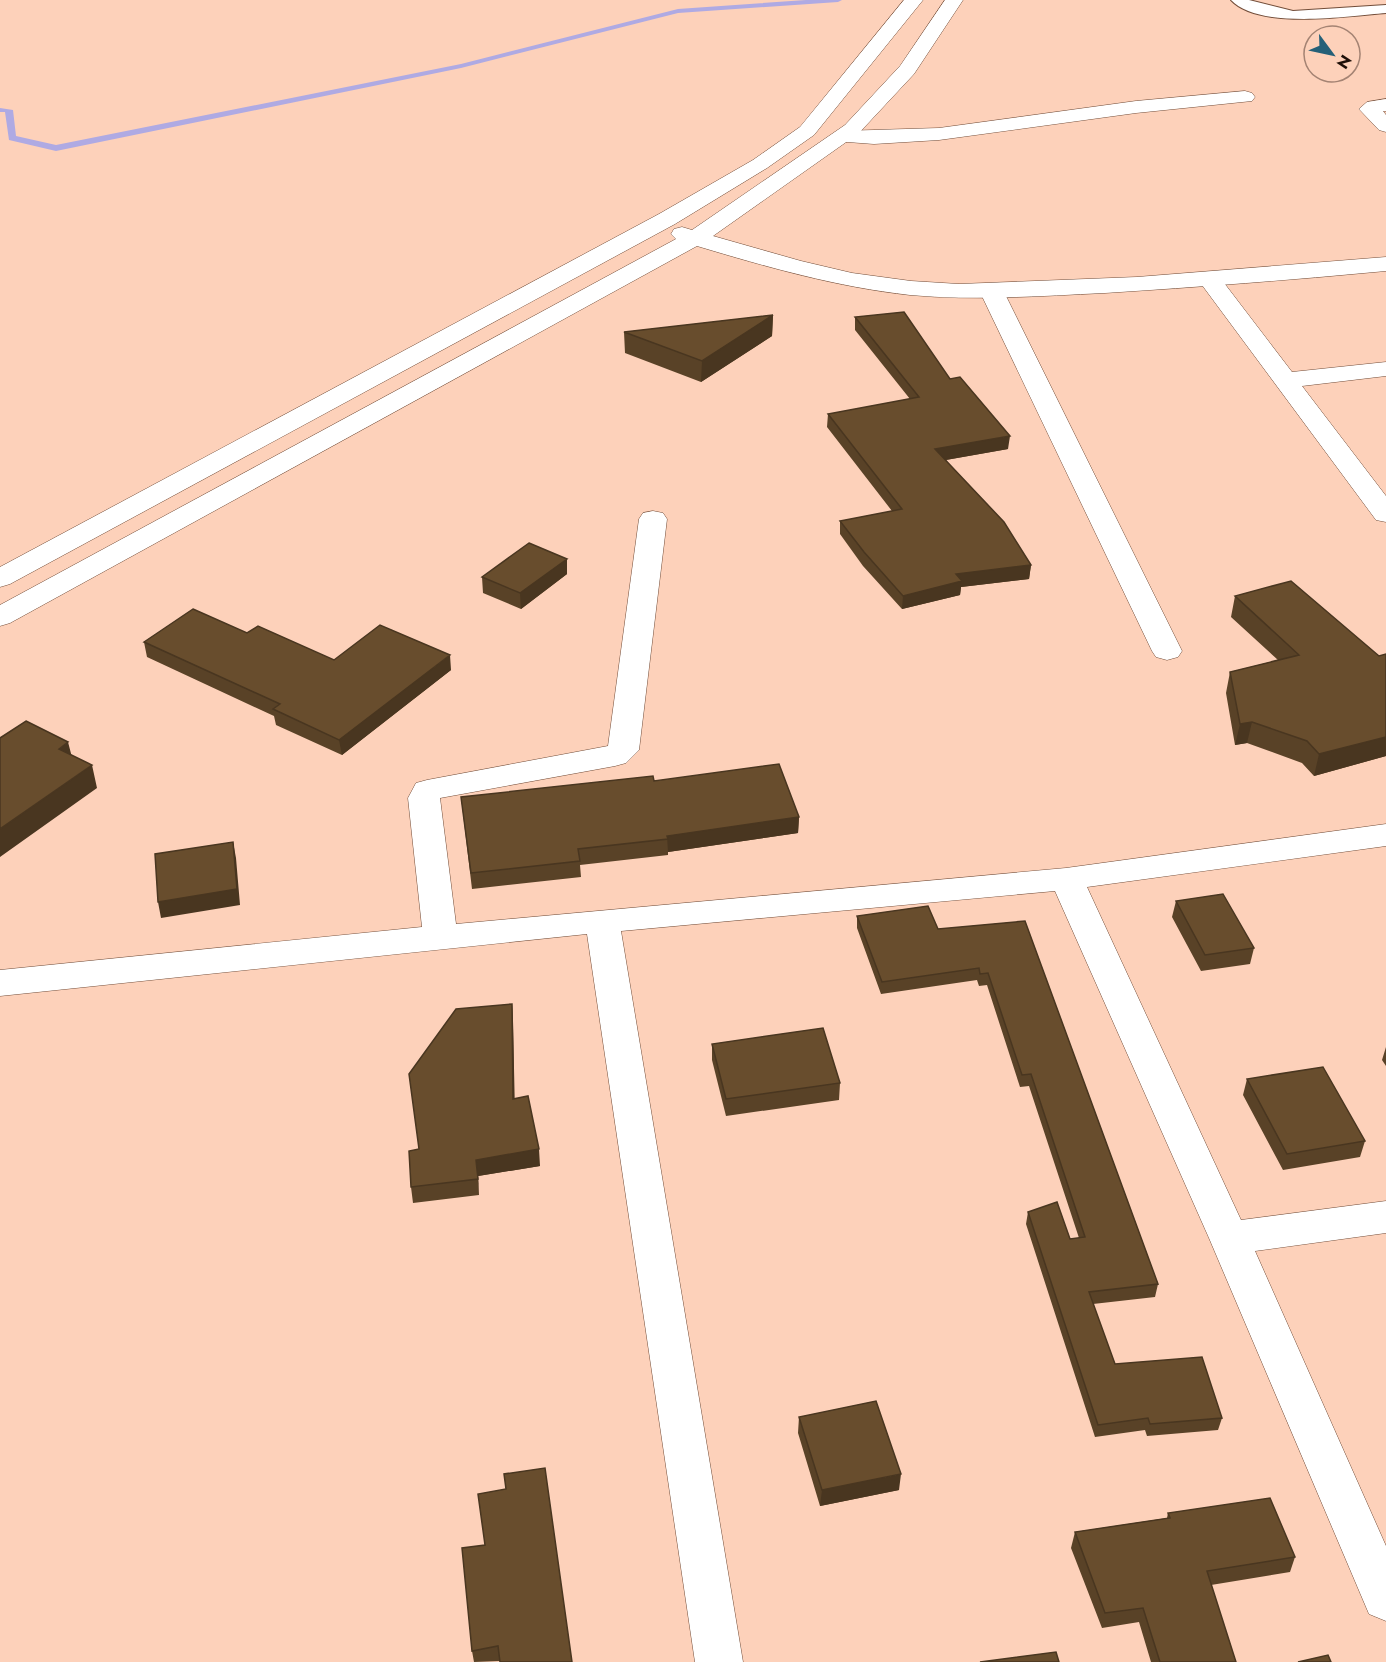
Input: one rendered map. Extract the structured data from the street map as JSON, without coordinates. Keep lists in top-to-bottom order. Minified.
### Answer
{"north":"bottom right"}
